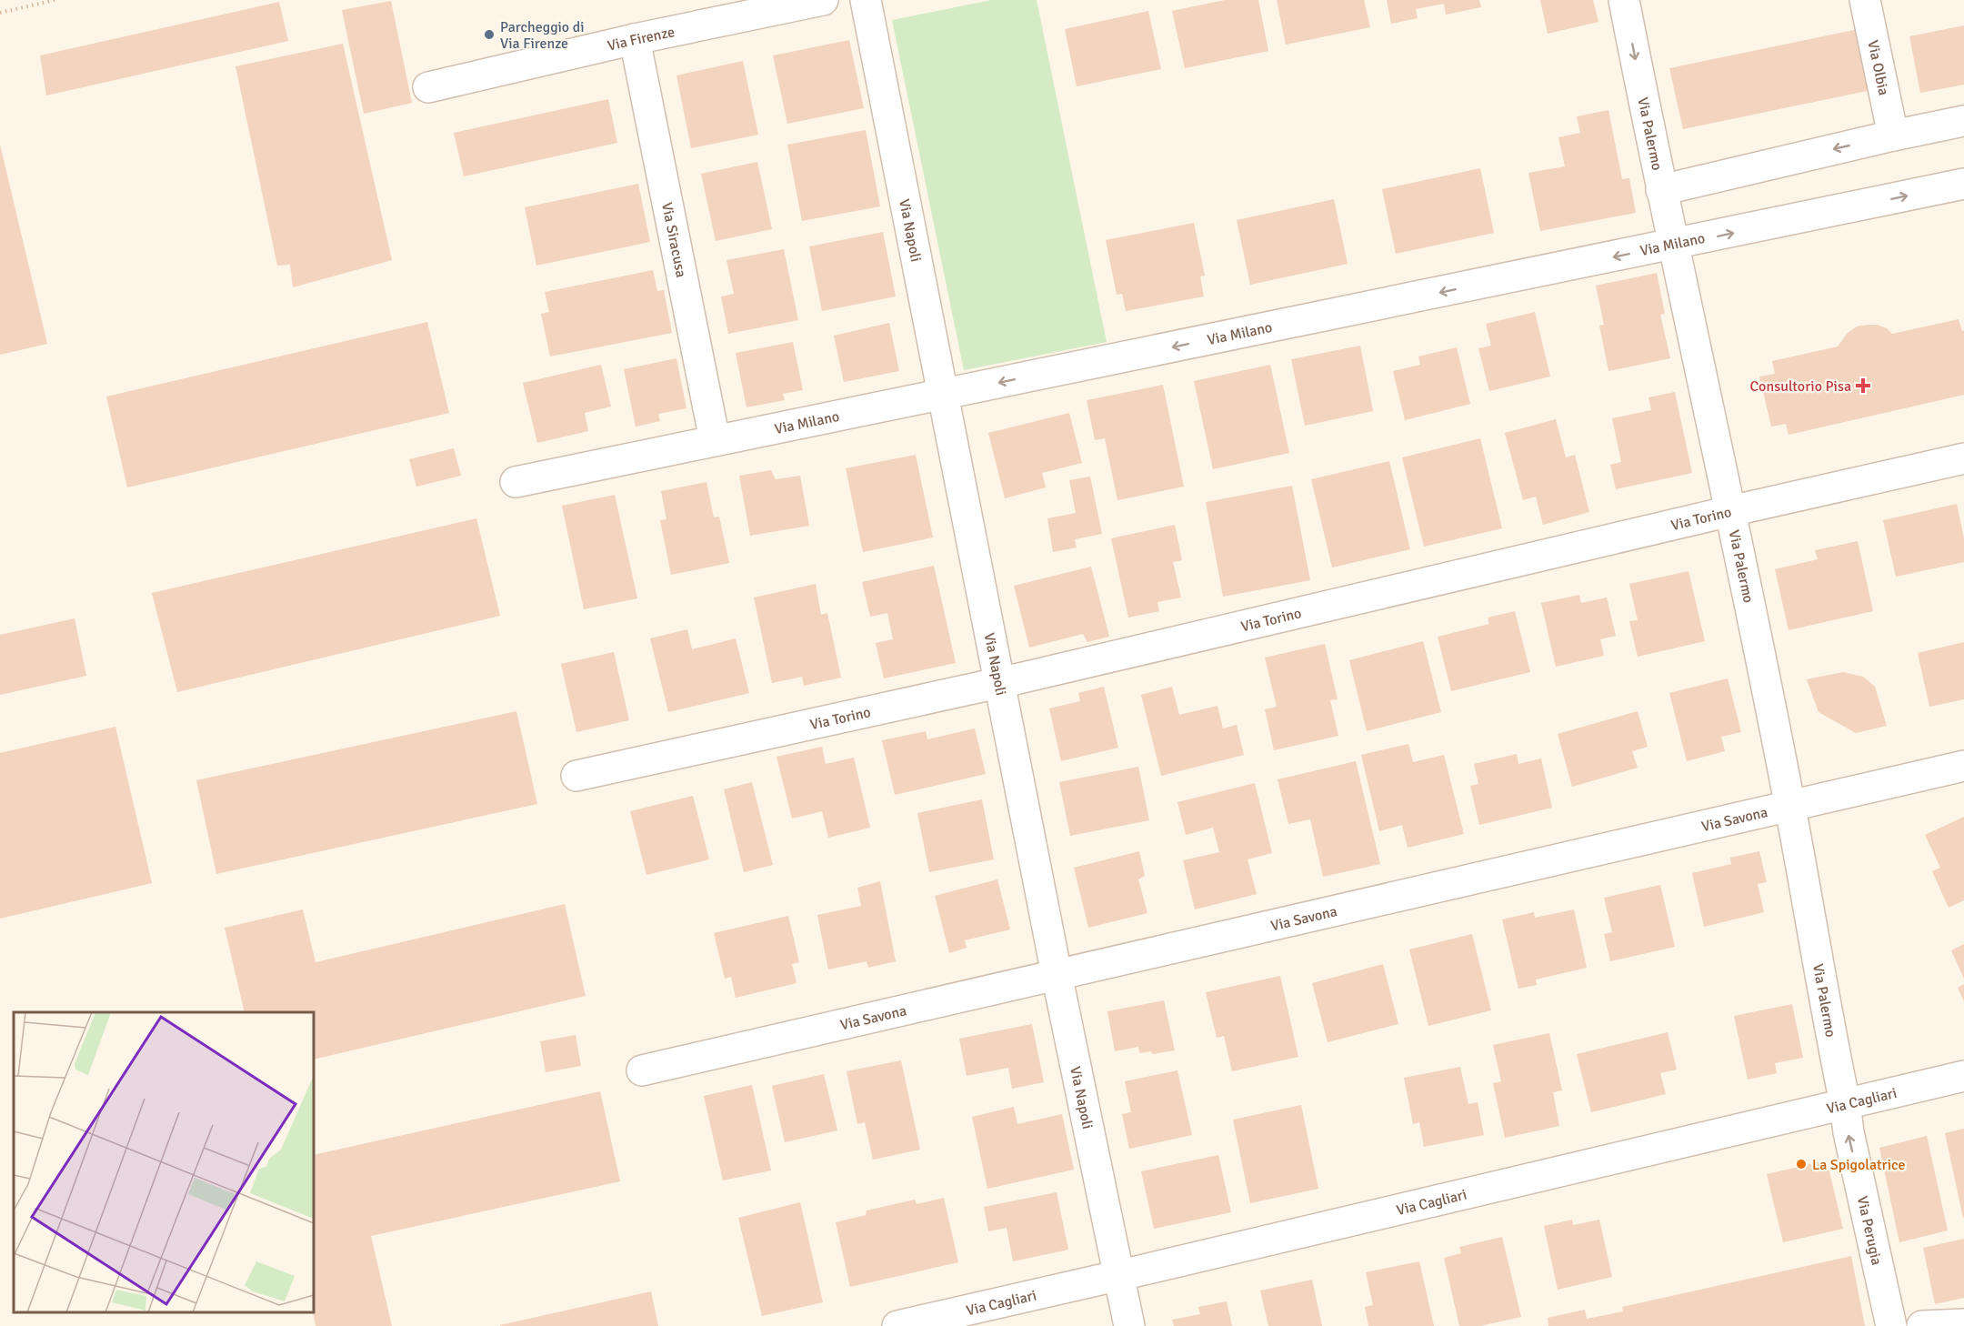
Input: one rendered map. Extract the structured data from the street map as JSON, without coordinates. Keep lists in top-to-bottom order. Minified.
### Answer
{"streets":{"street":["Via Firenze","Via Olbia","Via Palermo","Via Napoli","Via Siracusa","Via Milano","Via Torino","Via Savona","Via Cagliari","Via Perugia"]},"crossings":[["Via Firenze","Via Siracusa"],["Via Palermo","Via Milano"],["Via Palermo","Via Torino"],["Via Palermo","Via Savona"],["Via Palermo","Via Cagliari"],["Via Palermo","Via Perugia"],["Via Napoli","Via Milano"],["Via Napoli","Via Torino"],["Via Napoli","Via Savona"],["Via Napoli","Via Cagliari"],["Via Siracusa","Via Milano"],["Via Cagliari","Via Perugia"]],"one_way":["Via Perugia"],"places":{"other":["Parcheggio di Via Firenze","La Spigolatrice"],"health":["Consultorio Pisa"]}}
